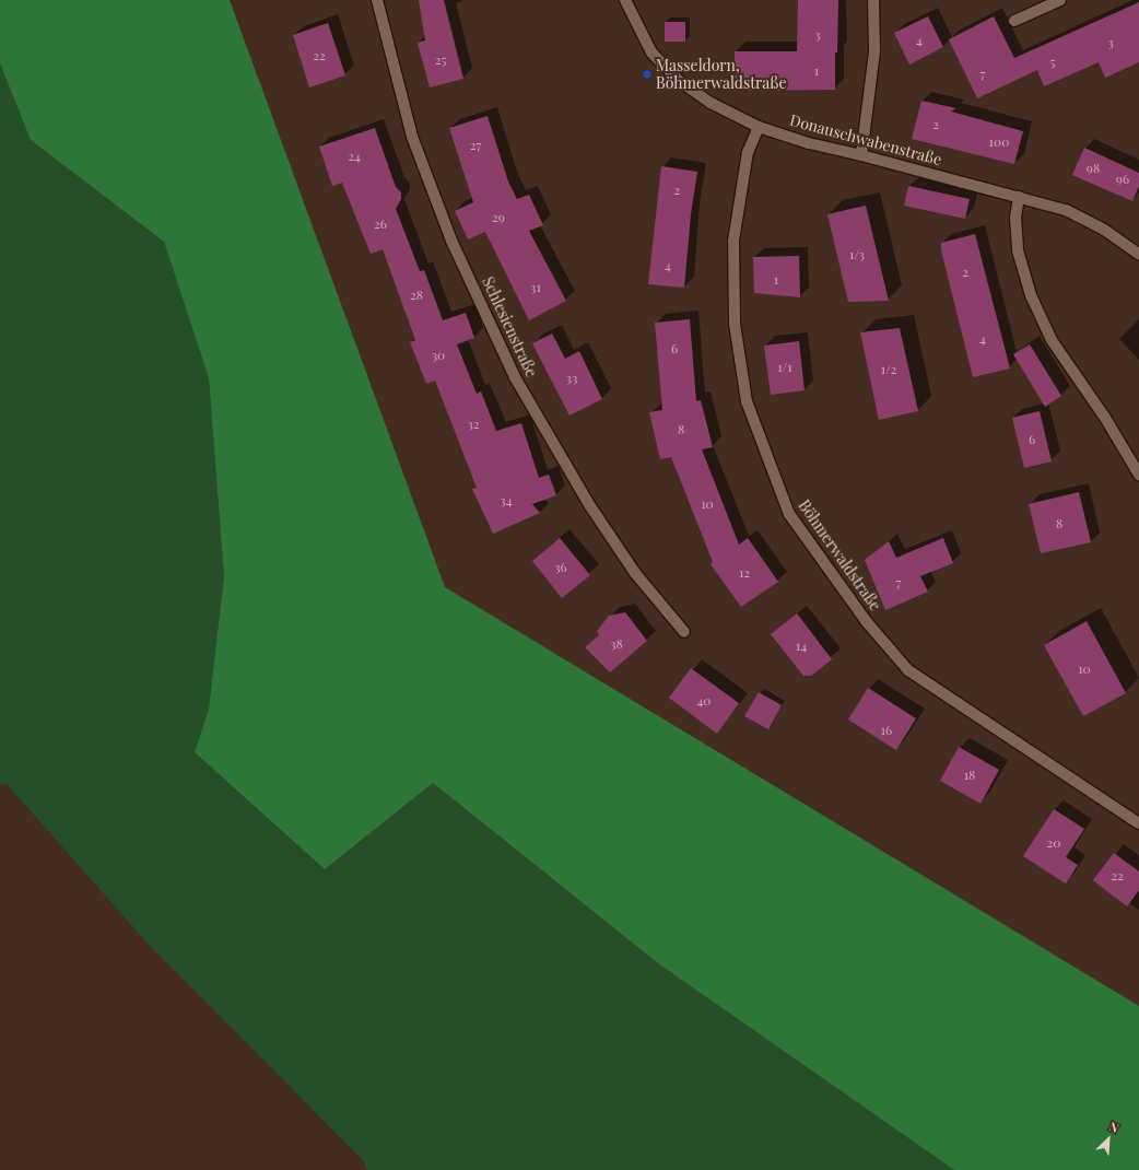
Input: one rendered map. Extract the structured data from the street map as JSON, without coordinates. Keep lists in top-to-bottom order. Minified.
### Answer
{"streets":{"street":["Donauschwabenstraße","Schlesienstraße","Böhmerwaldstraße"]},"crossings":[["Donauschwabenstraße","Böhmerwaldstraße"]],"places":["Masseldorn, Böhmerwaldstraße"],"house_numbers":["3","4","3","22","25","5","1","7","2","100","27","24","98","96","2","29","26","1/3","4","2","1","31","28","4","6","30","1/1","1/2","33","32","8","6","34","10","8","36","12","7","38","14","10","40","16","18","20","22"],"north":"top right"}
